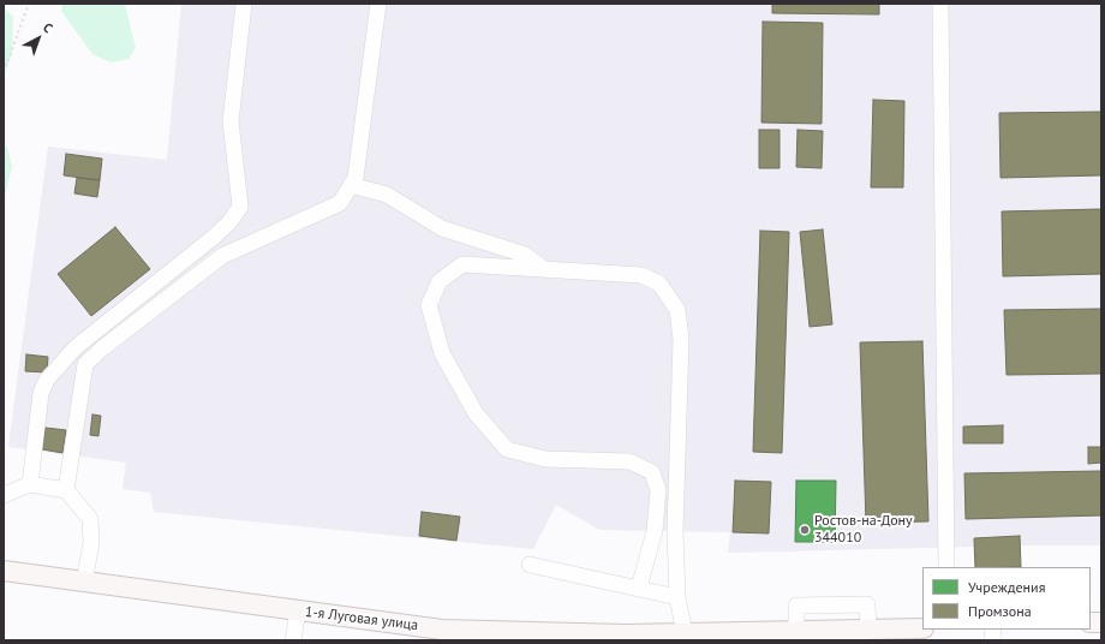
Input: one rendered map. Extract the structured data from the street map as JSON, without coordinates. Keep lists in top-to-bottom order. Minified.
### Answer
{"streets":{"main road":["1-я Луговая улица"]},"places":["Ростов-на-Дону 344010"],"legend":["Учреждения","Промзона"],"north":"top right"}
